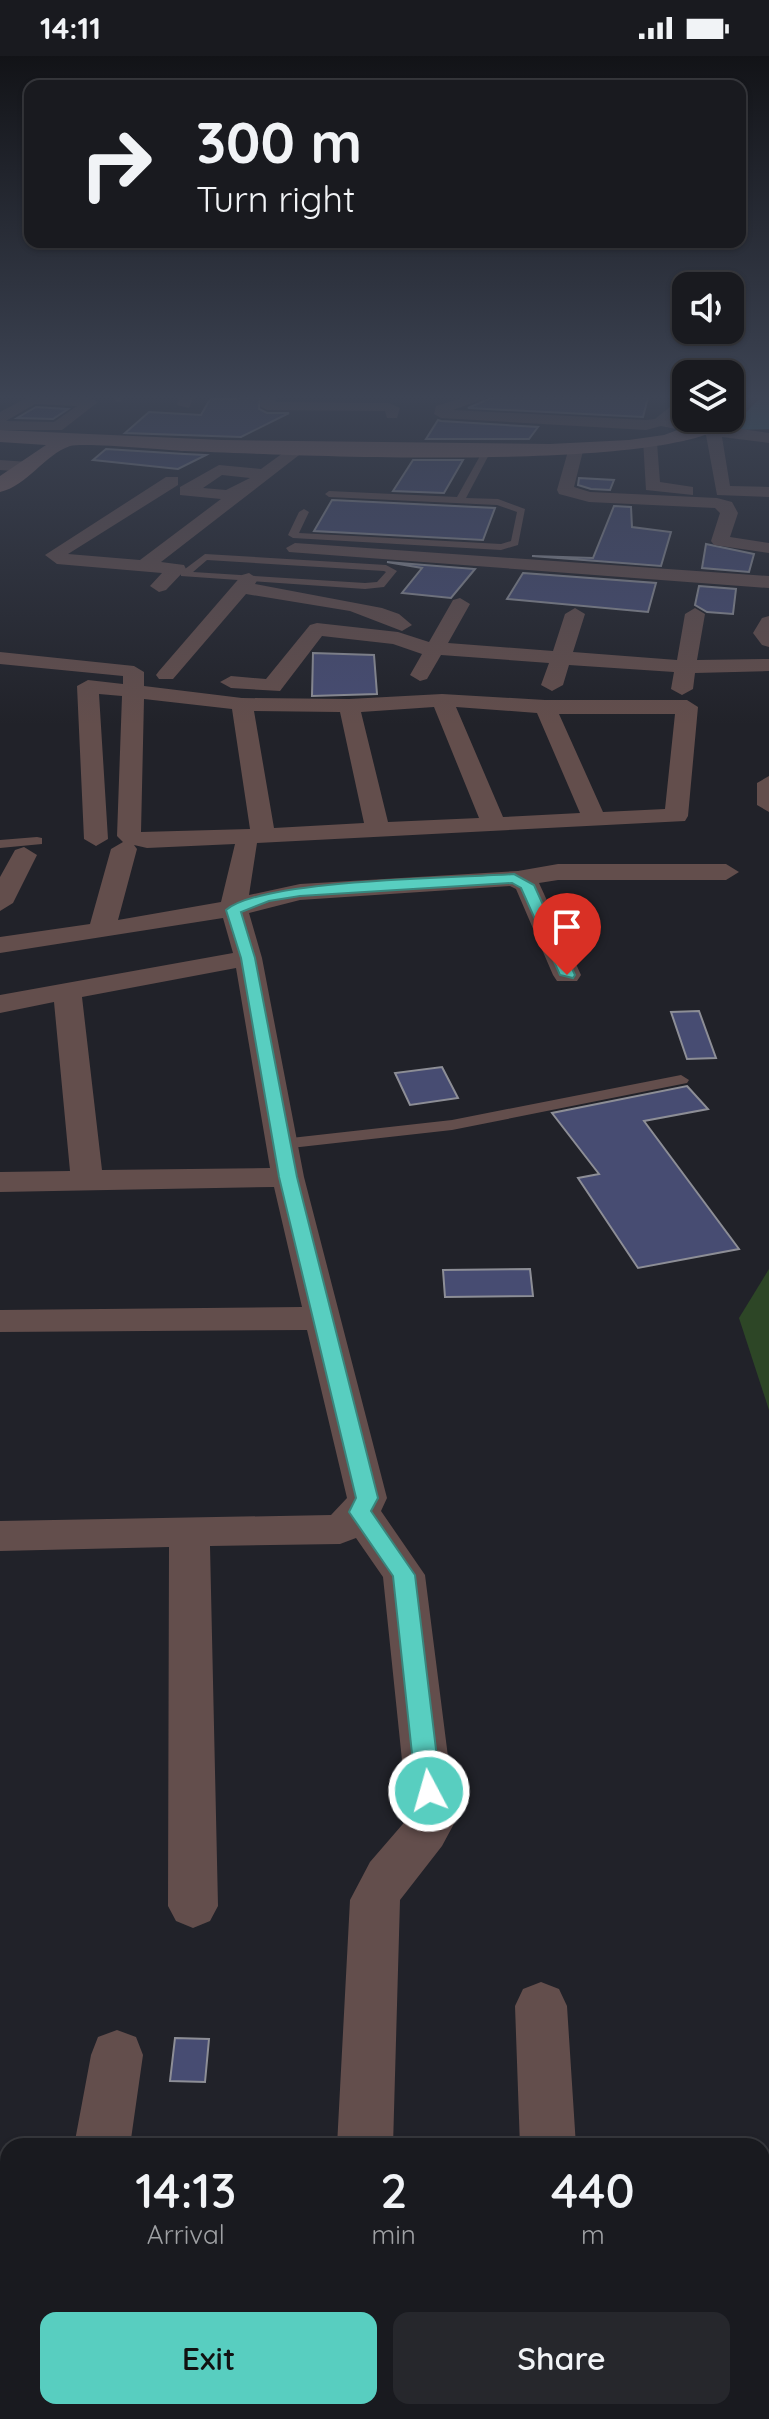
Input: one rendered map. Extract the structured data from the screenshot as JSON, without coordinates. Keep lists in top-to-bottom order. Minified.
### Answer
{"page":{"status":"14:11","turn":["300 m","Turn right"],"eta":["14:13","Arrival","2","min","440","m"],"buttons":["Exit","Share"]}}
